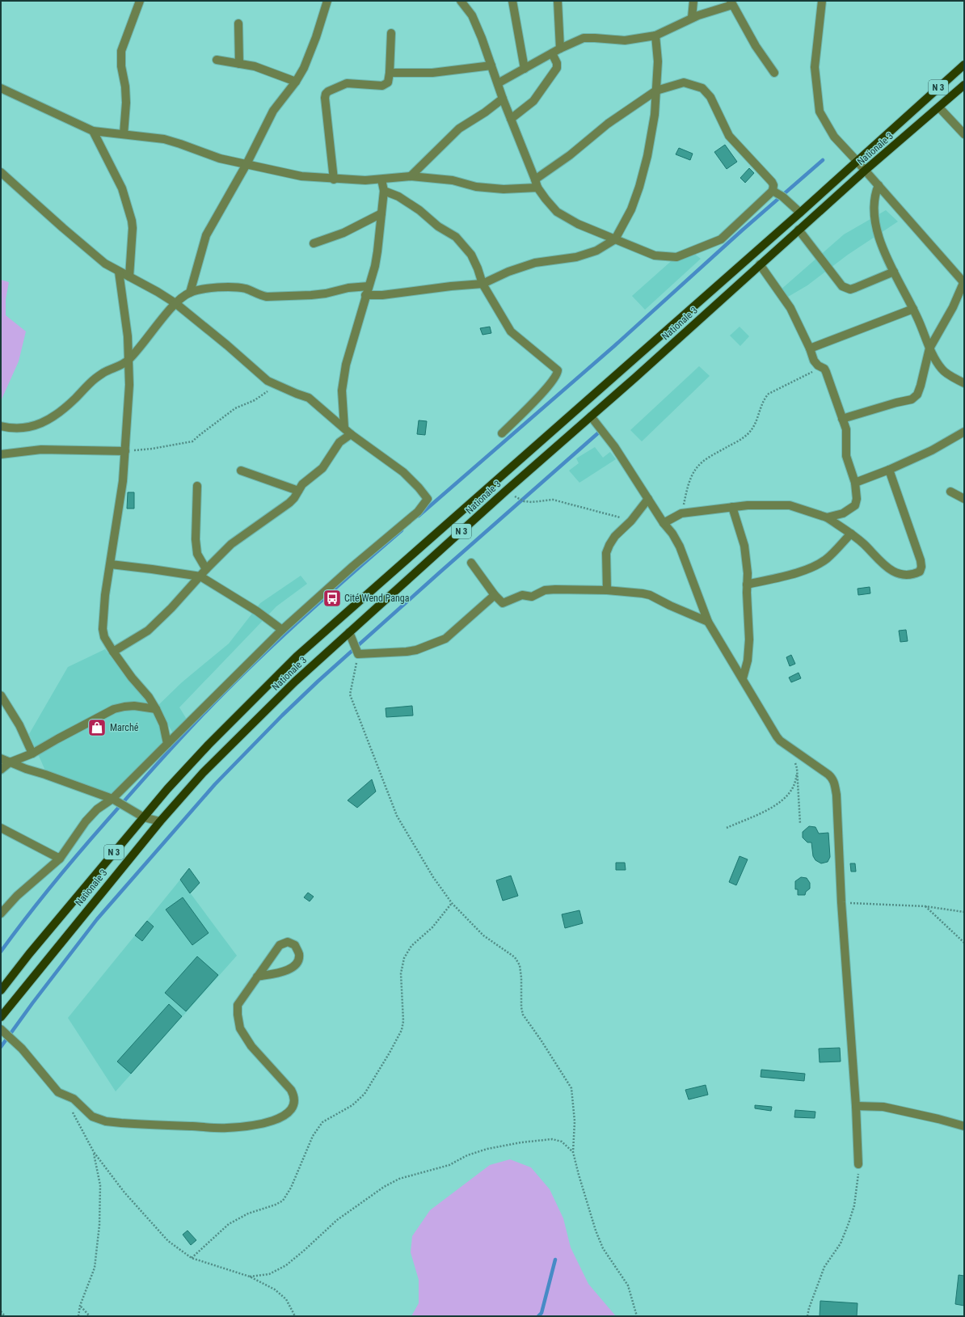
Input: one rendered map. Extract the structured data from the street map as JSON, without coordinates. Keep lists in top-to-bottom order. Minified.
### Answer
{"streets":{"main road":["N 3","Nationale 3"]},"crossings":[["N 3","Nationale 3"]],"places":{"bus stop":["Cité Wend Panga"],"shop":["Marché"]}}
